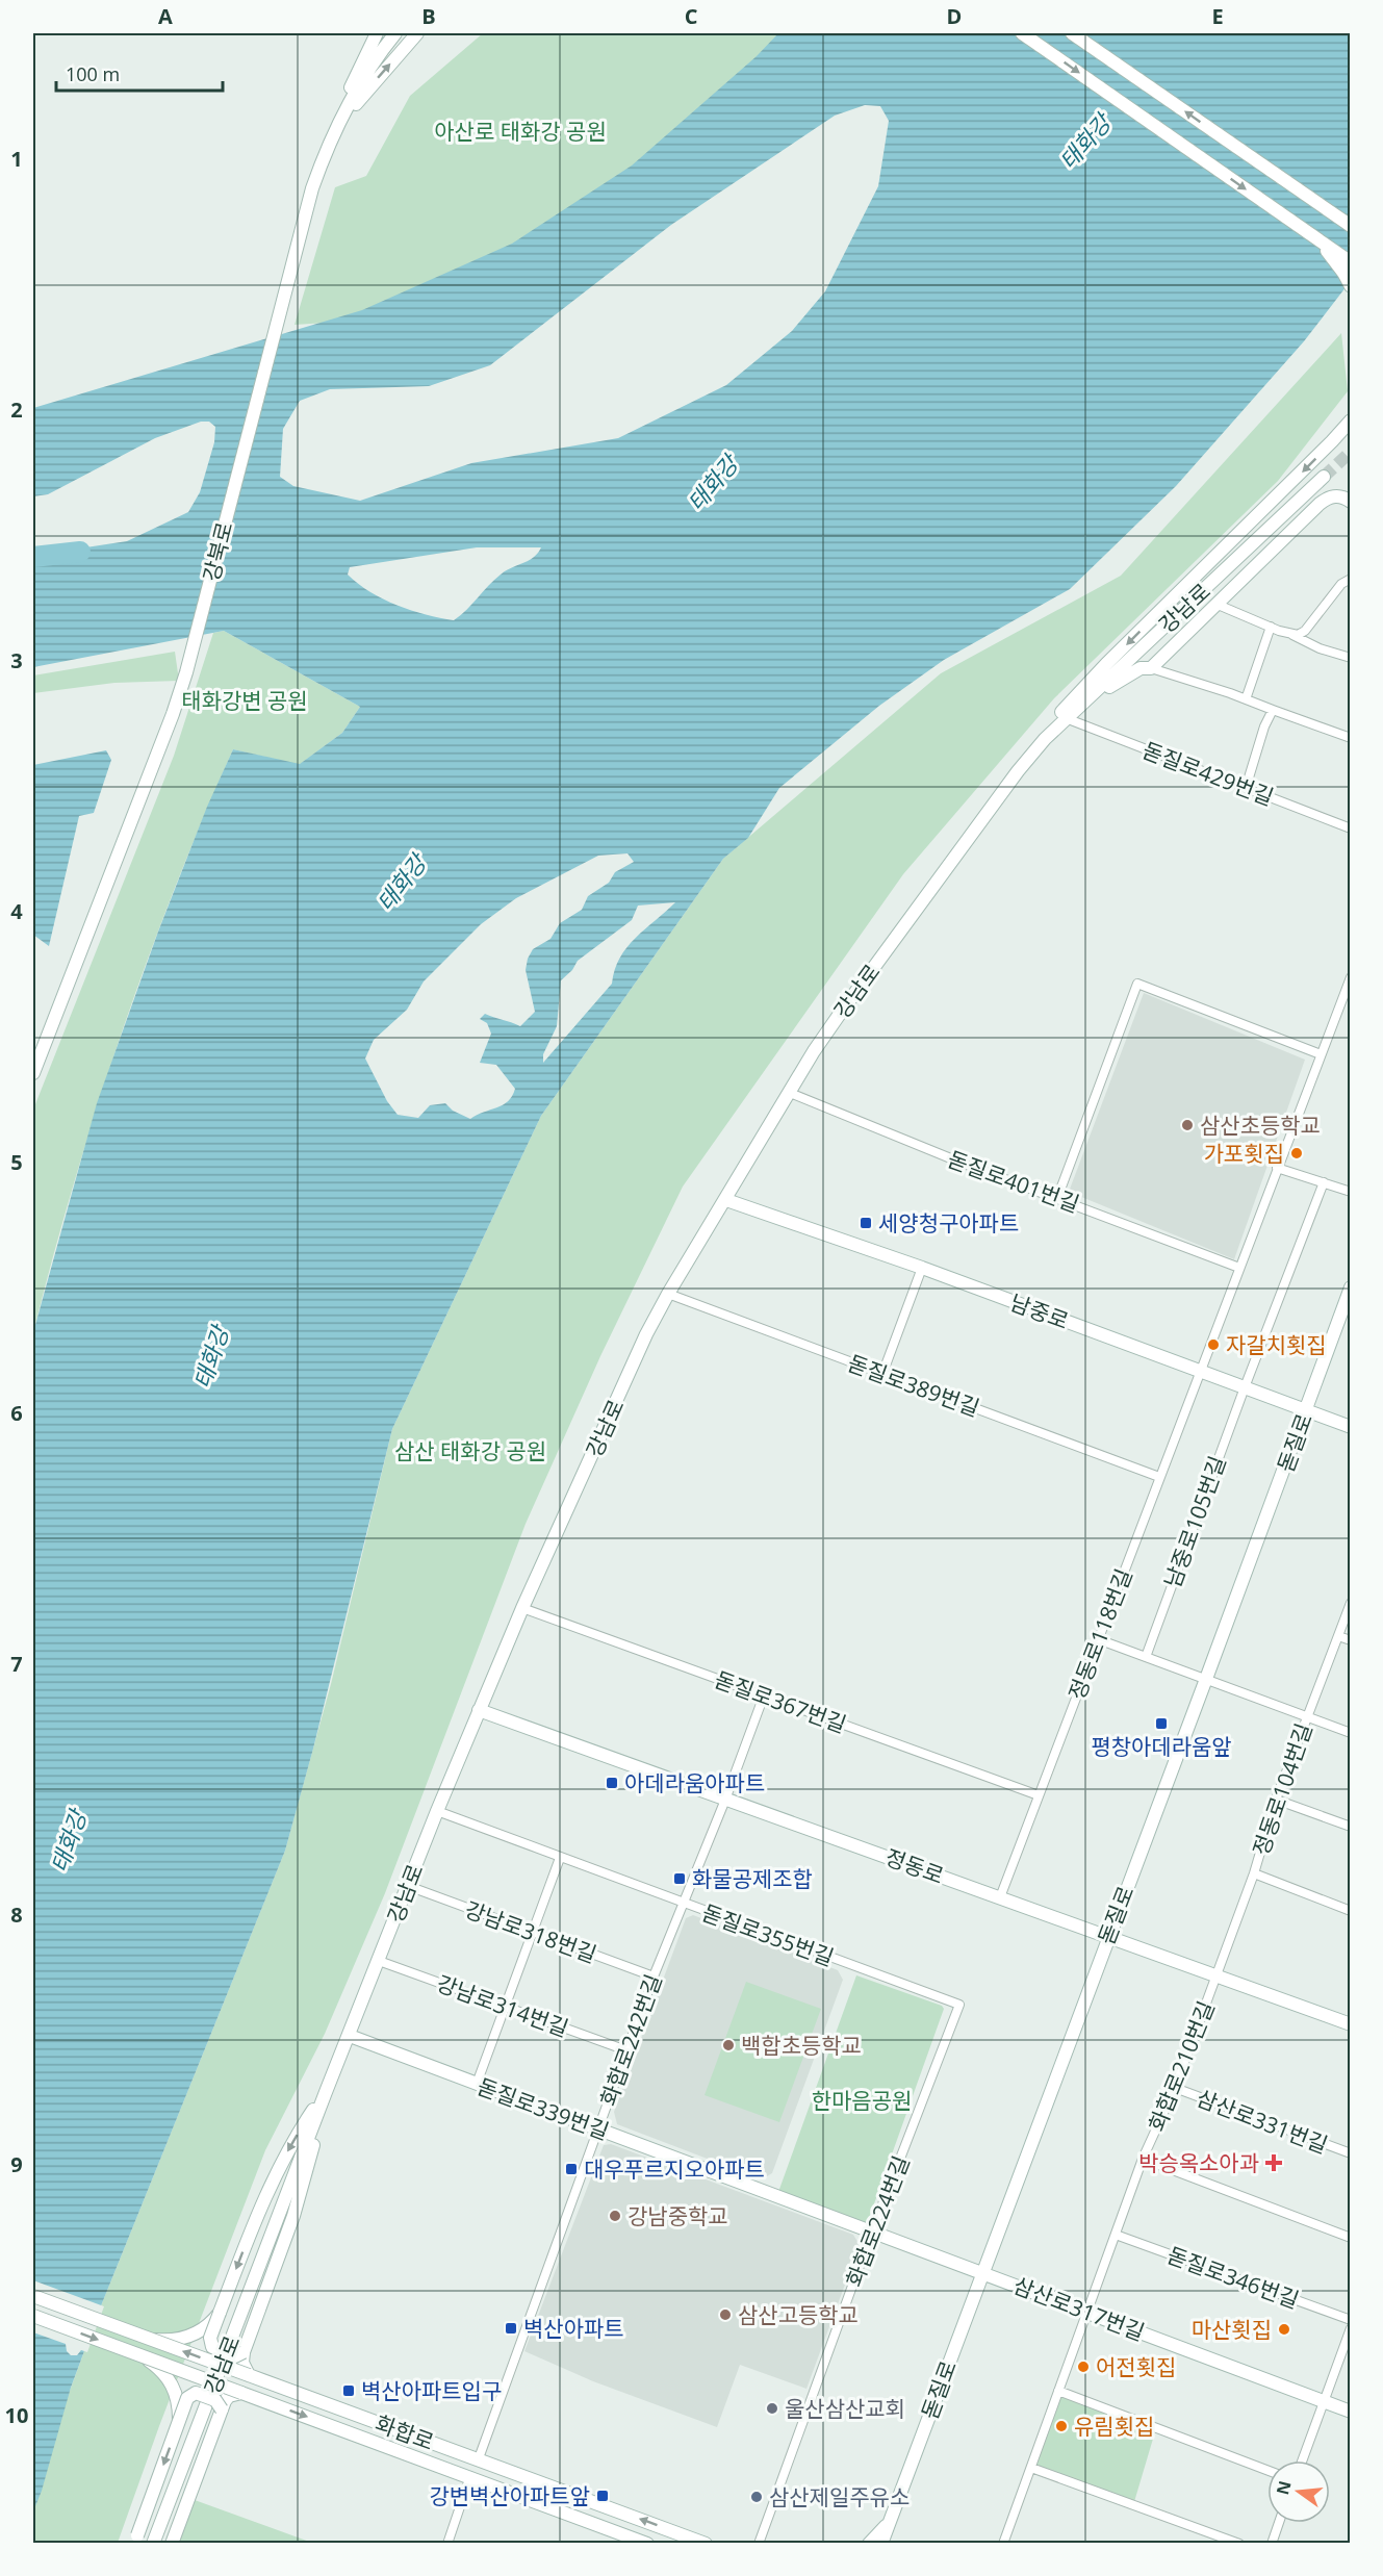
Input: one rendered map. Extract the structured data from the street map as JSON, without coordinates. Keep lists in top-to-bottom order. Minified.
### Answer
{"streets":{"main road":["강북로","강남로","남중로","돋질로","정동로","돋질로339번길","삼산로317번길","화합로"],"street":["돋질로429번길","돋질로401번길","돋질로389번길","남중로105번길","정동로118번길","돋질로367번길","정동로104번길","강남로318번길","돋질로355번길","강남로314번길","화합로242번길","화합로210번길","삼산로331번길","화합로224번길","돋질로346번길"]},"crossings":[["강남로","돋질로429번길"],["강남로","돋질로401번길"],["강남로","남중로"],["강남로","돋질로389번길"],["강남로","돋질로367번길"],["강남로","정동로"],["강남로","강남로318번길"],["강남로","돋질로355번길"],["강남로","강남로314번길"],["강남로","돋질로339번길"],["돋질로401번길","정동로118번길"],["남중로","돋질로"],["남중로","남중로105번길"],["남중로","정동로118번길"],["돋질로389번길","정동로118번길"],["돋질로","정동로"],["돋질로","돋질로339번길"],["돋질로","삼산로317번길"],["정동로118번길","돋질로367번길"],["정동로118번길","정동로"],["돋질로367번길","화합로242번길"],["정동로104번길","정동로"],["정동로104번길","화합로210번길"],["정동로","화합로242번길"],["정동로","화합로210번길"],["강남로318번길","화합로242번길"],["돋질로355번길","화합로242번길"],["돋질로355번길","화합로224번길"],["강남로314번길","화합로242번길"],["화합로242번길","돋질로339번길"],["화합로242번길","화합로"],["화합로210번길","삼산로331번길"],["화합로210번길","돋질로346번길"],["화합로210번길","삼산로317번길"],["돋질로339번길","화합로224번길"],["돋질로339번길","삼산로317번길"]],"water":["태화강"],"parks":["아산로 태화강 공원","태화강변 공원","삼산 태화강 공원","한마음공원"],"places":{"other":["삼산초등학교","가포횟집","자갈치횟집","백합초등학교","강남중학교","삼산고등학교","마산횟집","어전횟집","울산삼산교회","유림횟집","삼산제일주유소"],"transit":["세양청구아파트","평창아데라움앞","아데라움아파트","화물공제조합","대우푸르지오아파트","벽산아파트","벽산아파트입구","강변벽산아파트앞"],"health":["박승옥소아과"]},"scale_bar":"100 m","north":"left","grid":{"columns":["A","B","C","D","E"],"rows":["1","2","3","4","5","6","7","8","9","10"]}}
